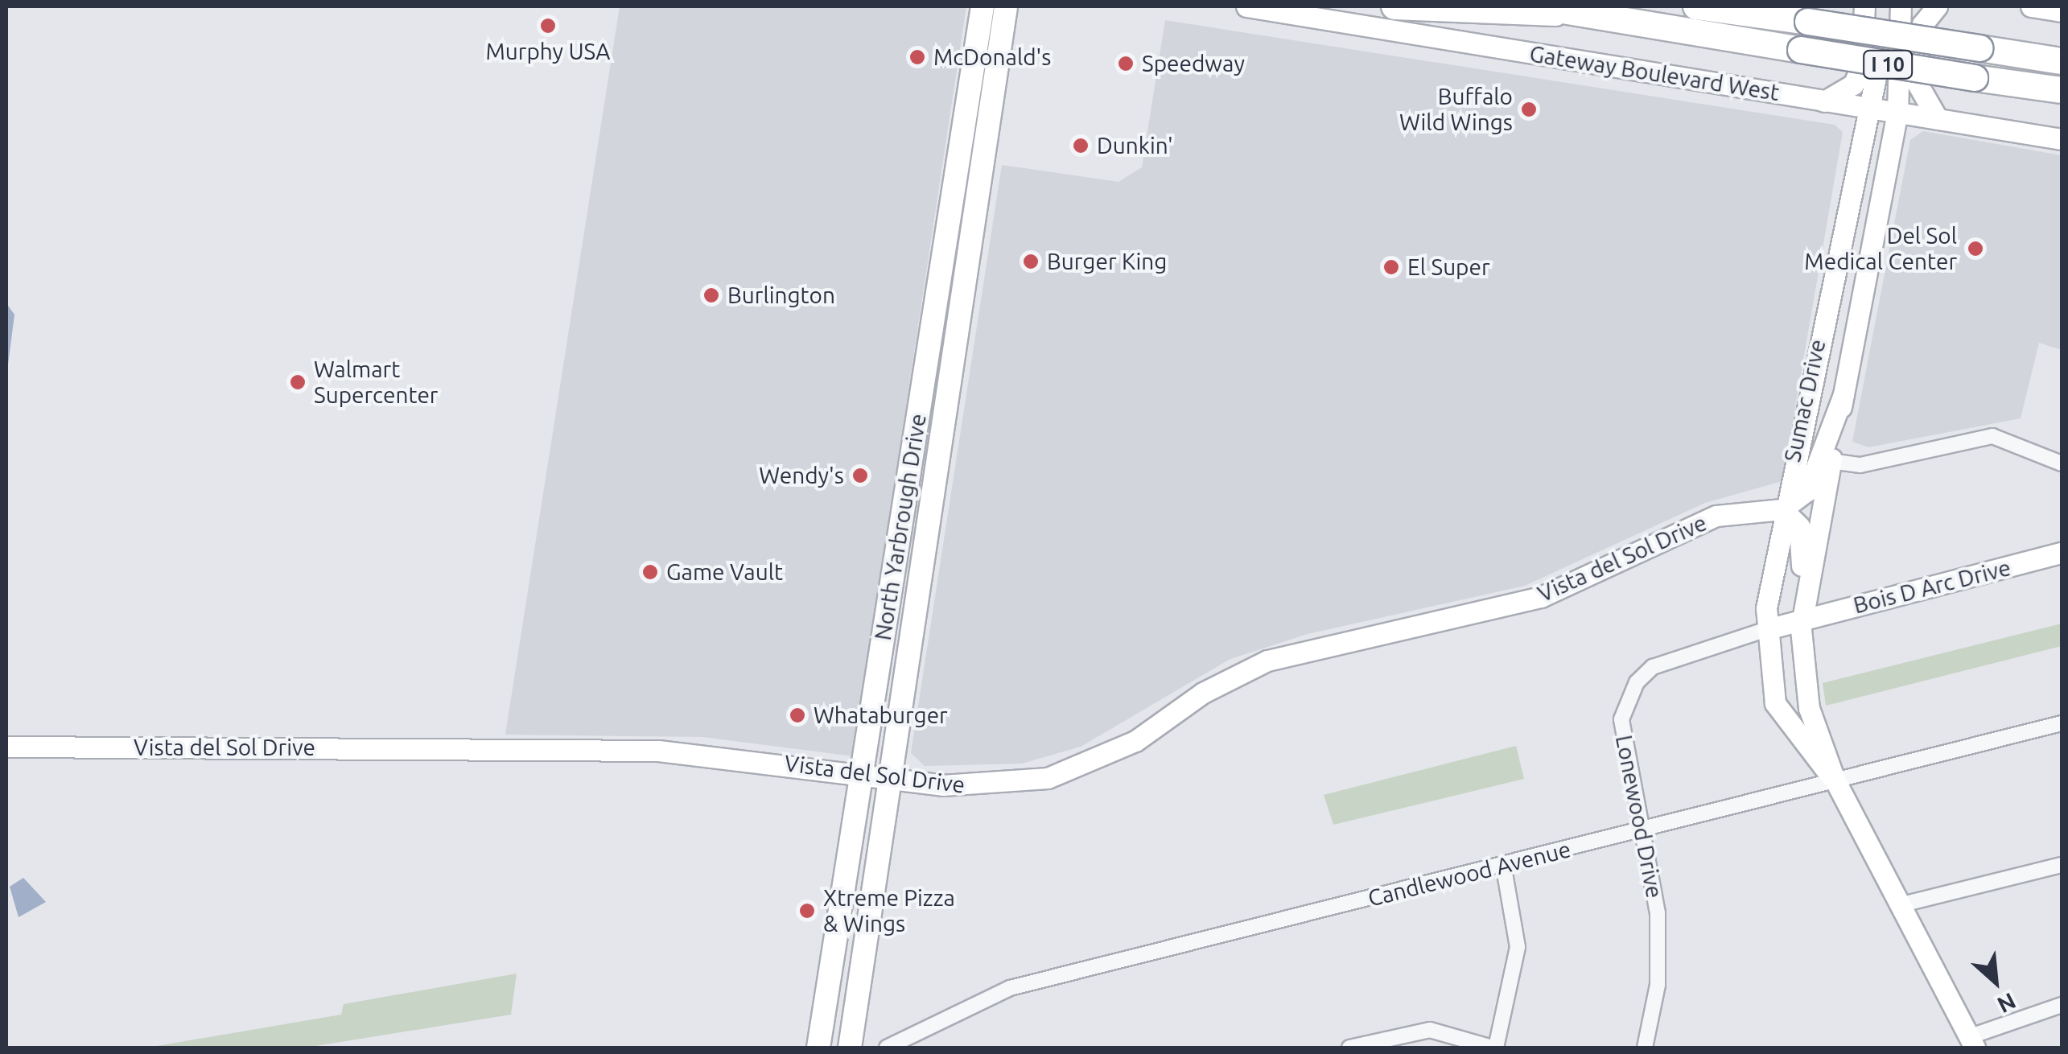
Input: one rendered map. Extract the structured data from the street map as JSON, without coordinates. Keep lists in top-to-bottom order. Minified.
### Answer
{"streets":{"highway":["I 10"],"main road":["Gateway Boulevard West","Sumac Drive","North Yarbrough Drive","Vista del Sol Drive","Bois D Arc Drive"],"street":["Lonewood Drive","Candlewood Avenue"]},"crossings":[["Gateway Boulevard West","Sumac Drive"],["Sumac Drive","Vista del Sol Drive"],["Sumac Drive","Bois D Arc Drive"],["Sumac Drive","Lonewood Drive"],["Sumac Drive","Candlewood Avenue"],["North Yarbrough Drive","Vista del Sol Drive"],["Bois D Arc Drive","Lonewood Drive"],["Lonewood Drive","Candlewood Avenue"]],"places":["Murphy USA","McDonald's","Speedway","Buffalo Wild Wings","Dunkin'","Del Sol Medical Center","Burger King","El Super","Burlington","Walmart Supercenter","Wendy's","Game Vault","Whataburger","Xtreme Pizza & Wings"],"north":"bottom right"}
